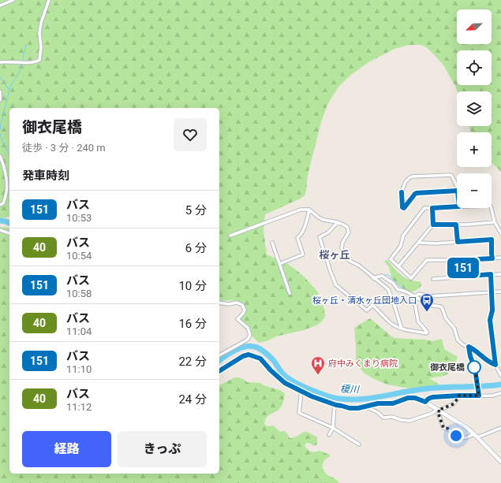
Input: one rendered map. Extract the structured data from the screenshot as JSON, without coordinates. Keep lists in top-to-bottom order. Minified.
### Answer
{"districts":["桜ヶ丘"],"water":["榎川"],"places":{"bus stop":["桜ヶ丘・清水ヶ丘団地入口"],"other":["御衣尾橋"],"hospital":["府中みくまり病院"]},"lines":["bus line 151"],"north":"bottom left","page":{"on_map":"151","map_buttons":["+","−"],"heading":[["御衣尾橋","徒歩 · 3 分 · 240 m"],"発車時刻"],"list":[{"mark":"151","name":"バス","note":"10:53","value":"5 分"},{"mark":"40","name":"バス","note":"10:54","value":"6 分"},{"mark":"151","name":"バス","note":"10:58","value":"10 分"},{"mark":"40","name":"バス","note":"11:04","value":"16 分"},{"mark":"151","name":"バス","note":"11:10","value":"22 分"},{"mark":"40","name":"バス","note":"11:12","value":"24 分"}],"buttons":["経路","きっぷ"]}}
